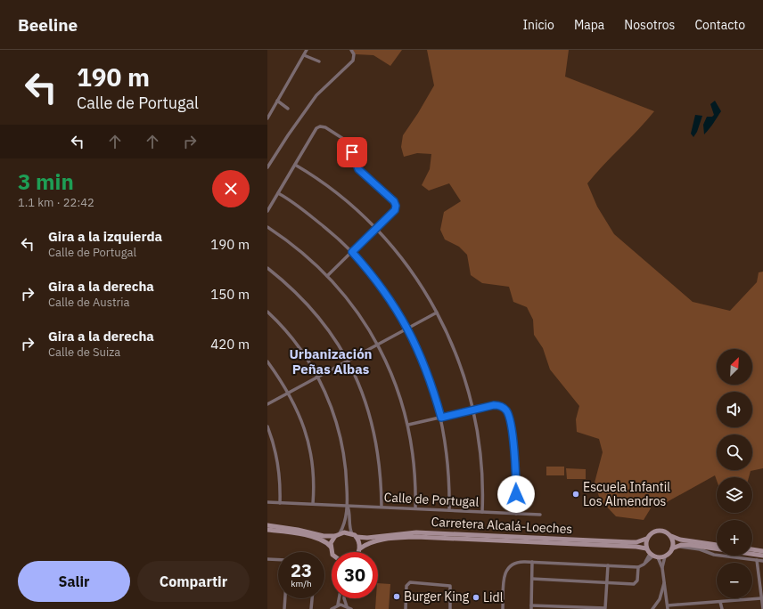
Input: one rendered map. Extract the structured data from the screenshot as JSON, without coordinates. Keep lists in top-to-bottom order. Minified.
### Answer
{"streets":{"main road":["Carretera Alcalá-Loeches"],"street":["Calle de Portugal"]},"districts":["Urbanización Peñas Albas"],"places":["Escuela Infantil Los Almendros","Burger King","Lidl"],"north":"top right","page":{"header":"Beeline","nav":["Inicio","Mapa","Nosotros","Contacto"],"turn":["190 m","Calle de Portugal"],"heading":["3 min","1.1 km · 22:42"],"list":[{"name":"Gira a la izquierda","note":"Calle de Portugal","value":"190 m"},{"name":"Gira a la derecha","note":"Calle de Austria","value":"150 m"},{"name":"Gira a la derecha","note":"Calle de Suiza","value":"420 m"}],"map_buttons":["+","−"],"speed":"23 km/h","limit":"30","buttons":["Salir","Compartir"]}}
